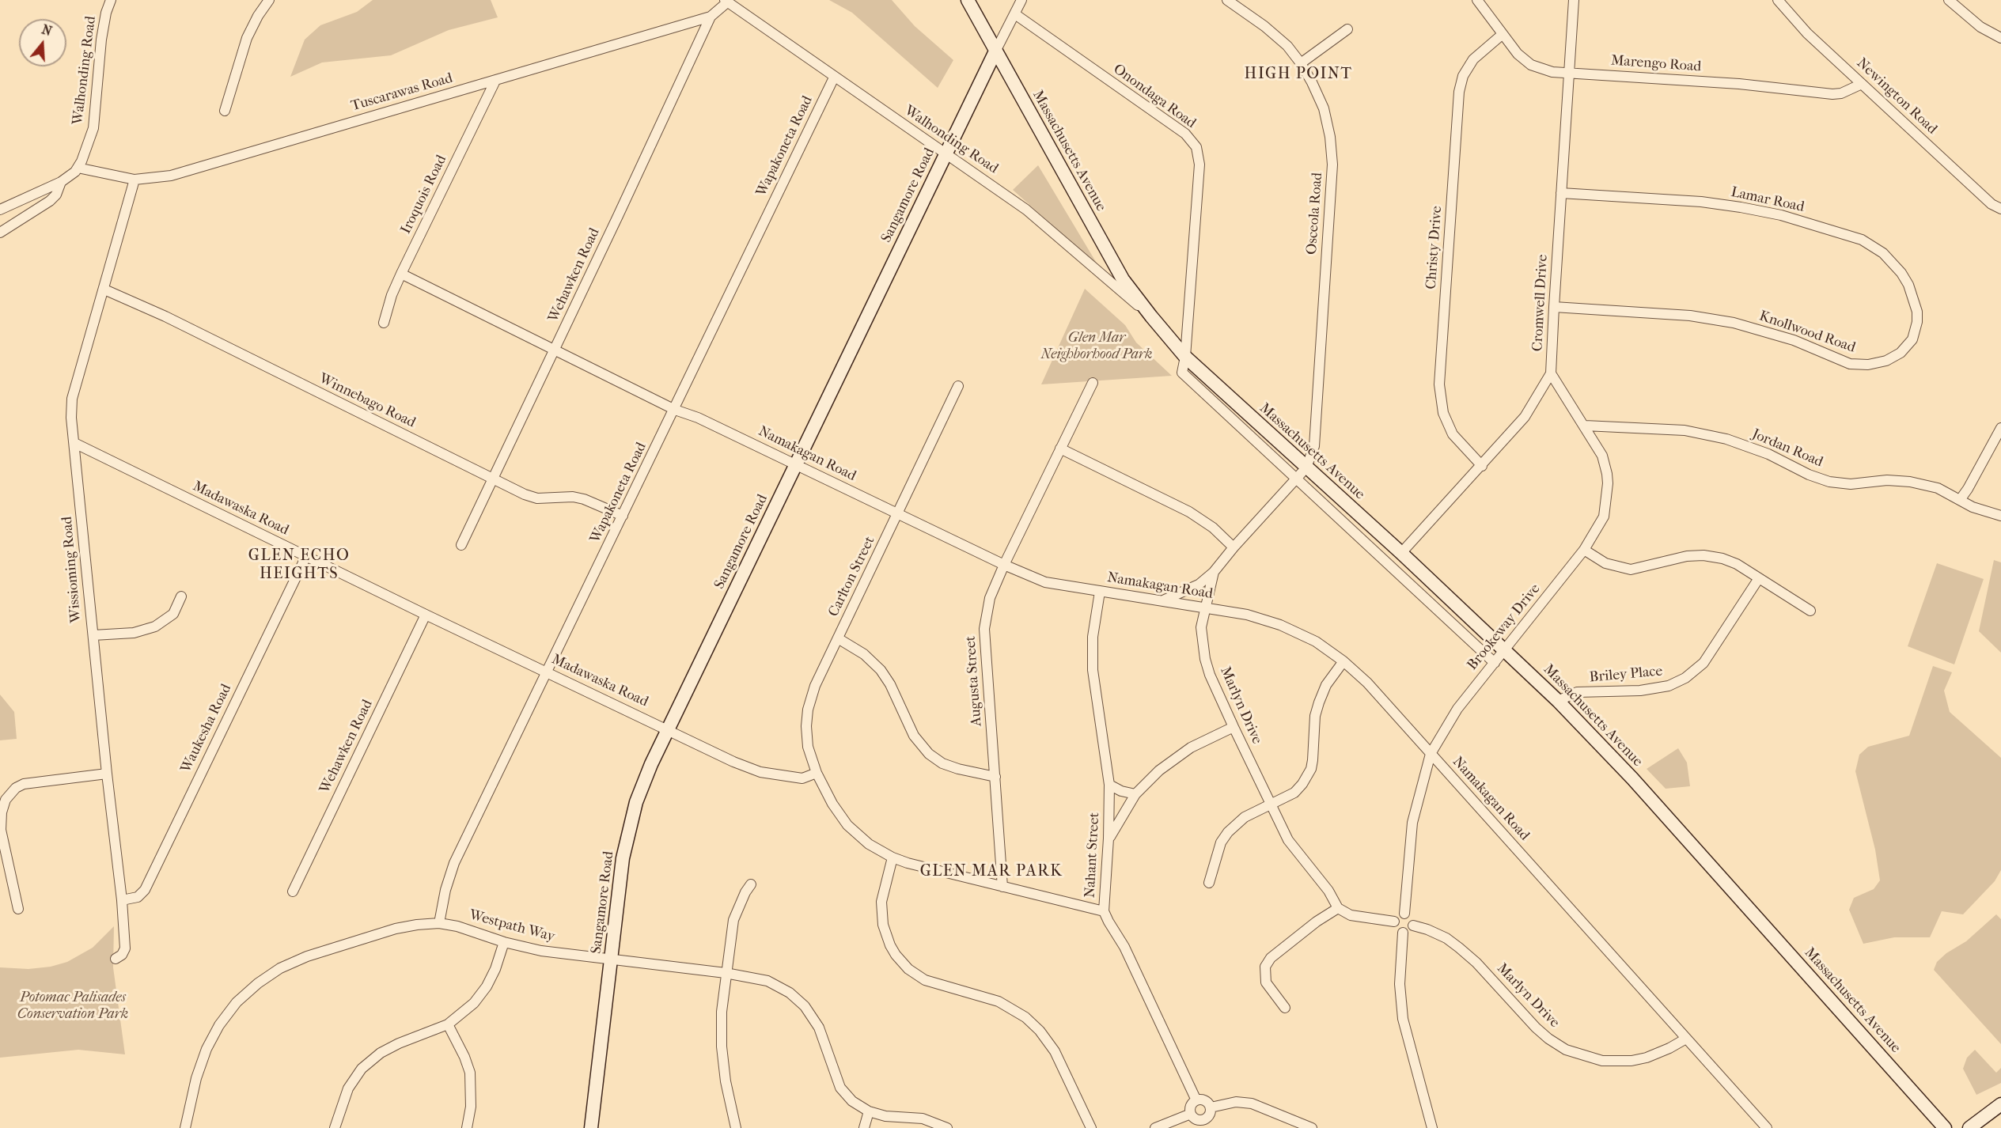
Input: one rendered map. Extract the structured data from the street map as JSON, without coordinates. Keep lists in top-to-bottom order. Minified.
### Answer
{"streets":{"main road":["Massachusetts Avenue","Sangamore Road"],"street":["Marengo Road","Walhonding Road","Tuscarawas Road","Onondaga Road","Newington Road","Wapakoneta Road","Iroquois Road","Lamar Road","Osceola Road","Christy Drive","Wehawken Road","Cromwell Drive","Knollwood Road","Winnebago Road","Jordan Road","Namakagan Road","Madawaska Road","Wissioming Road","Carlton Street","Brookeway Drive","Briley Place","Augusta Street","Marlyn Drive","Waukesha Road","Nahant Street","Westpath Way"]},"crossings":[["Marengo Road","Newington Road"],["Marengo Road","Christy Drive"],["Marengo Road","Cromwell Drive"],["Walhonding Road","Tuscarawas Road"],["Walhonding Road","Wapakoneta Road"],["Walhonding Road","Massachusetts Avenue"],["Walhonding Road","Sangamore Road"],["Tuscarawas Road","Iroquois Road"],["Tuscarawas Road","Wehawken Road"],["Tuscarawas Road","Wissioming Road"],["Onondaga Road","Massachusetts Avenue"],["Onondaga Road","Sangamore Road"],["Wapakoneta Road","Winnebago Road"],["Wapakoneta Road","Namakagan Road"],["Wapakoneta Road","Madawaska Road"],["Wapakoneta Road","Westpath Way"],["Massachusetts Avenue","Sangamore Road"],["Massachusetts Avenue","Osceola Road"],["Massachusetts Avenue","Cromwell Drive"],["Massachusetts Avenue","Brookeway Drive"],["Massachusetts Avenue","Briley Place"],["Massachusetts Avenue","Marlyn Drive"],["Iroquois Road","Namakagan Road"],["Sangamore Road","Namakagan Road"],["Sangamore Road","Madawaska Road"],["Sangamore Road","Westpath Way"],["Lamar Road","Cromwell Drive"],["Lamar Road","Knollwood Road"],["Osceola Road","Marlyn Drive"],["Christy Drive","Cromwell Drive"],["Wehawken Road","Winnebago Road"],["Wehawken Road","Namakagan Road"],["Wehawken Road","Madawaska Road"],["Cromwell Drive","Knollwood Road"],["Cromwell Drive","Brookeway Drive"],["Winnebago Road","Wissioming Road"],["Jordan Road","Brookeway Drive"],["Namakagan Road","Carlton Street"],["Namakagan Road","Brookeway Drive"],["Namakagan Road","Augusta Street"],["Namakagan Road","Marlyn Drive"],["Namakagan Road","Nahant Street"],["Madawaska Road","Wissioming Road"],["Madawaska Road","Carlton Street"],["Madawaska Road","Waukesha Road"],["Wissioming Road","Waukesha Road"],["Brookeway Drive","Marlyn Drive"]],"districts":["HIGH POINT","GLEN ECHO HEIGHTS","GLEN MAR PARK"],"parks":["Glen Mar Neighborhood Park","Potomac Palisades Conservation Park"],"north":"top"}
